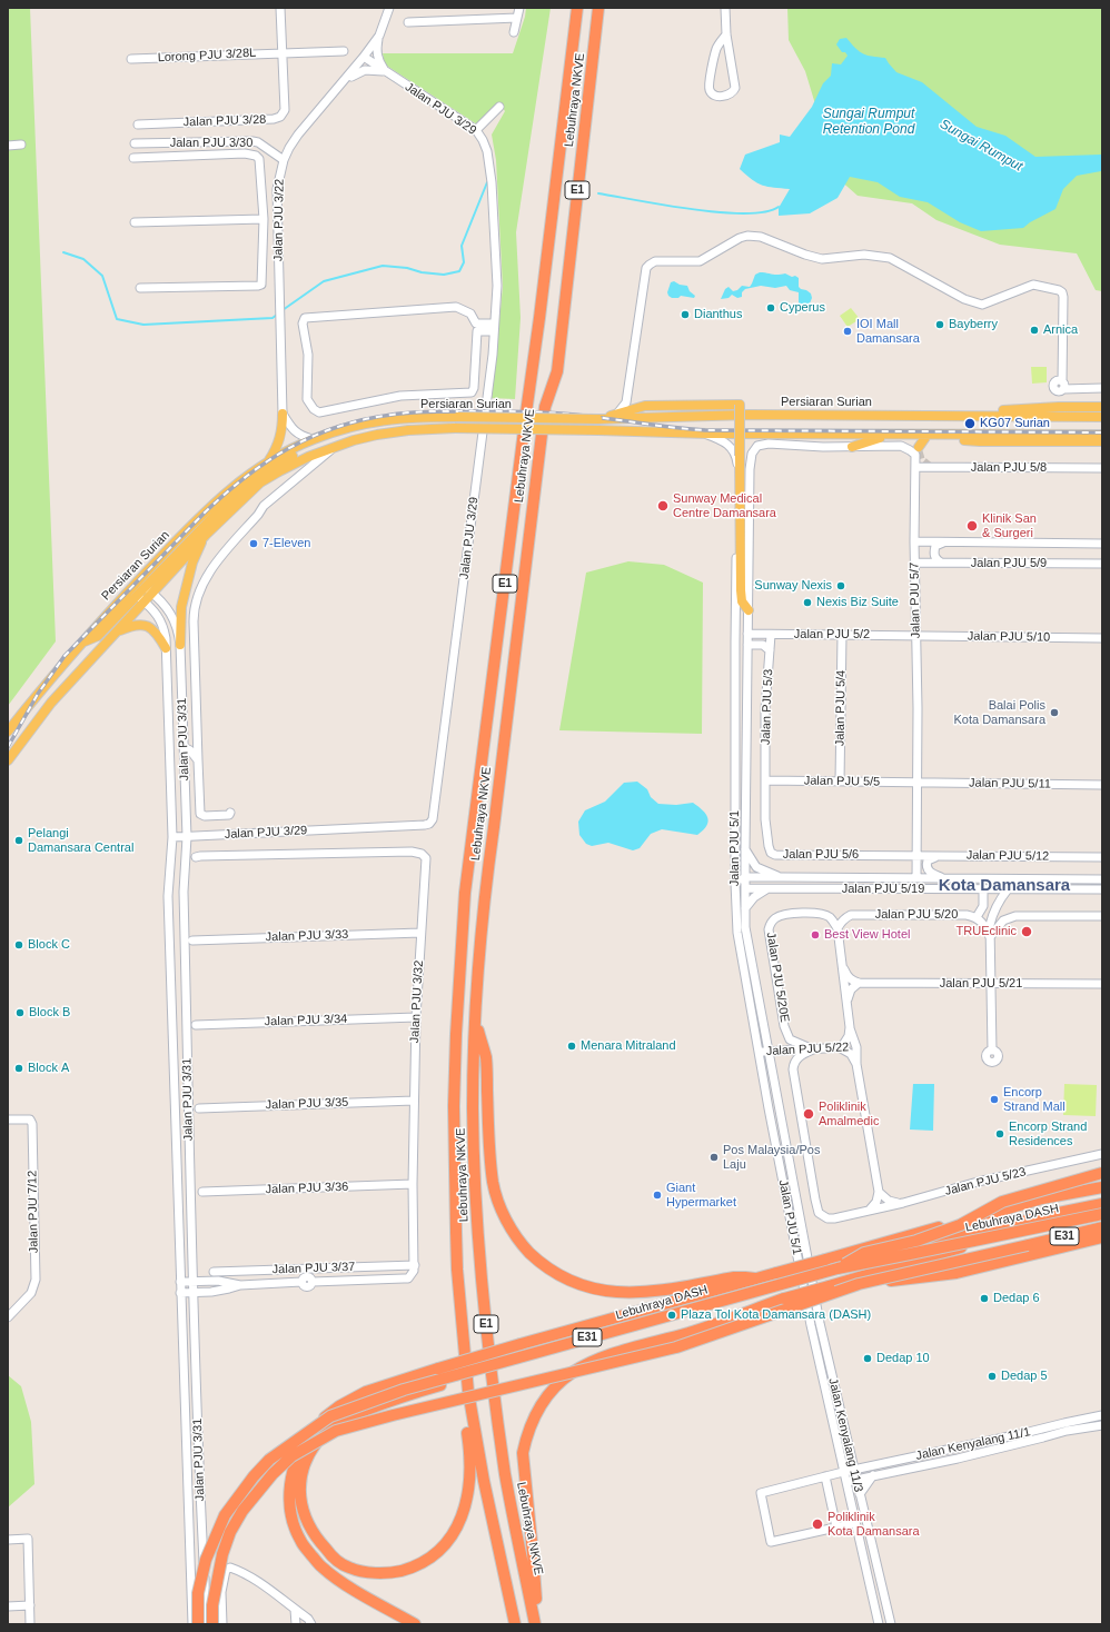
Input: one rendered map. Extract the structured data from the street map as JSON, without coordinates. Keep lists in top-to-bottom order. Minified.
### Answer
{"streets":{"highway":["Lebuhraya NKVE","E1","Lebuhraya DASH","E31"],"main road":["Persiaran Surian"],"street":["Lorong PJU 3/28L","Jalan PJU 3/29","Jalan PJU 3/28","Jalan PJU 3/30","Jalan PJU 3/22","Jalan PJU 5/8","Jalan PJU 5/9","Jalan PJU 5/7","Jalan PJU 5/2","Jalan PJU 5/10","Jalan PJU 5/3","Jalan PJU 5/4","Jalan PJU 3/31","Jalan PJU 5/5","Jalan PJU 5/11","Jalan PJU 5/1","Jalan PJU 5/6","Jalan PJU 5/12","Jalan PJU 5/19","Jalan PJU 5/20","Jalan PJU 3/33","Jalan PJU 5/20E","Jalan PJU 5/21","Jalan PJU 3/32","Jalan PJU 3/34","Jalan PJU 5/22","Jalan PJU 3/35","Jalan PJU 5/23","Jalan PJU 3/36","Jalan PJU 7/12","Jalan PJU 3/37","Jalan Kenyalang 11/3","Jalan Kenyalang 11/1"]},"crossings":[["Lorong PJU 3/28L","Jalan PJU 3/28"],["Jalan PJU 3/29","Jalan PJU 3/22"],["Jalan PJU 3/29","Jalan PJU 3/31"],["Jalan PJU 3/30","Jalan PJU 3/22"],["Persiaran Surian","Jalan PJU 3/31"],["Jalan PJU 5/8","Jalan PJU 5/7"],["Jalan PJU 5/9","Jalan PJU 5/7"],["Jalan PJU 5/7","Jalan PJU 5/2"],["Jalan PJU 5/7","Jalan PJU 5/10"],["Jalan PJU 5/7","Jalan PJU 5/5"],["Jalan PJU 5/7","Jalan PJU 5/11"],["Jalan PJU 5/7","Jalan PJU 5/1"],["Jalan PJU 5/7","Jalan PJU 5/6"],["Jalan PJU 5/7","Jalan PJU 5/12"],["Jalan PJU 5/7","Jalan PJU 5/19"],["Jalan PJU 5/2","Jalan PJU 5/10"],["Jalan PJU 5/2","Jalan PJU 5/3"],["Jalan PJU 5/2","Jalan PJU 5/4"],["Jalan PJU 5/2","Jalan PJU 5/1"],["Jalan PJU 5/3","Jalan PJU 5/5"],["Jalan PJU 5/3","Jalan PJU 5/6"],["Jalan PJU 5/4","Jalan PJU 5/5"],["Jalan PJU 5/5","Jalan PJU 5/11"],["Jalan PJU 5/5","Jalan PJU 5/6"],["Jalan PJU 5/1","Jalan PJU 5/19"],["Jalan PJU 5/1","Jalan PJU 5/22"],["Jalan PJU 5/1","Jalan Kenyalang 11/3"],["Jalan PJU 5/6","Jalan PJU 5/12"],["Jalan PJU 5/20","Jalan PJU 5/20E"],["Jalan PJU 3/33","Jalan PJU 3/32"],["Jalan PJU 5/20E","Jalan PJU 5/22"],["Jalan PJU 5/20E","Jalan PJU 5/23"],["Jalan PJU 3/32","Jalan PJU 3/34"],["Jalan PJU 3/32","Jalan PJU 3/35"],["Jalan PJU 3/32","Jalan PJU 3/36"],["Jalan PJU 3/32","Jalan PJU 3/37"],["Jalan PJU 5/22","Jalan PJU 5/23"],["Jalan Kenyalang 11/3","Jalan Kenyalang 11/1"]],"districts":["Kota Damansara"],"water":["Sungai Rumput Retention Pond","Sungai Rumput"],"places":["Cyperus","Dianthus","Bayberry","Arnica","IOI Mall Damansara","KG07 Surian","Sunway Medical Centre Damansara","Klinik San & Surgeri","7-Eleven","Sunway Nexis","Nexis Biz Suite","Balai Polis Kota Damansara","Pelangi Damansara Central","TRUEclinic","Best View Hotel","Block C","Block B","Menara Mitraland","Block A","Encorp Strand Mall","Poliklinik Amalmedic","Encorp Strand Residences","Pos Malaysia/Pos Laju","Giant Hypermarket","Dedap 6","Plaza Tol Kota Damansara (DASH)","Dedap 10","Dedap 5","Poliklinik Kota Damansara"]}
